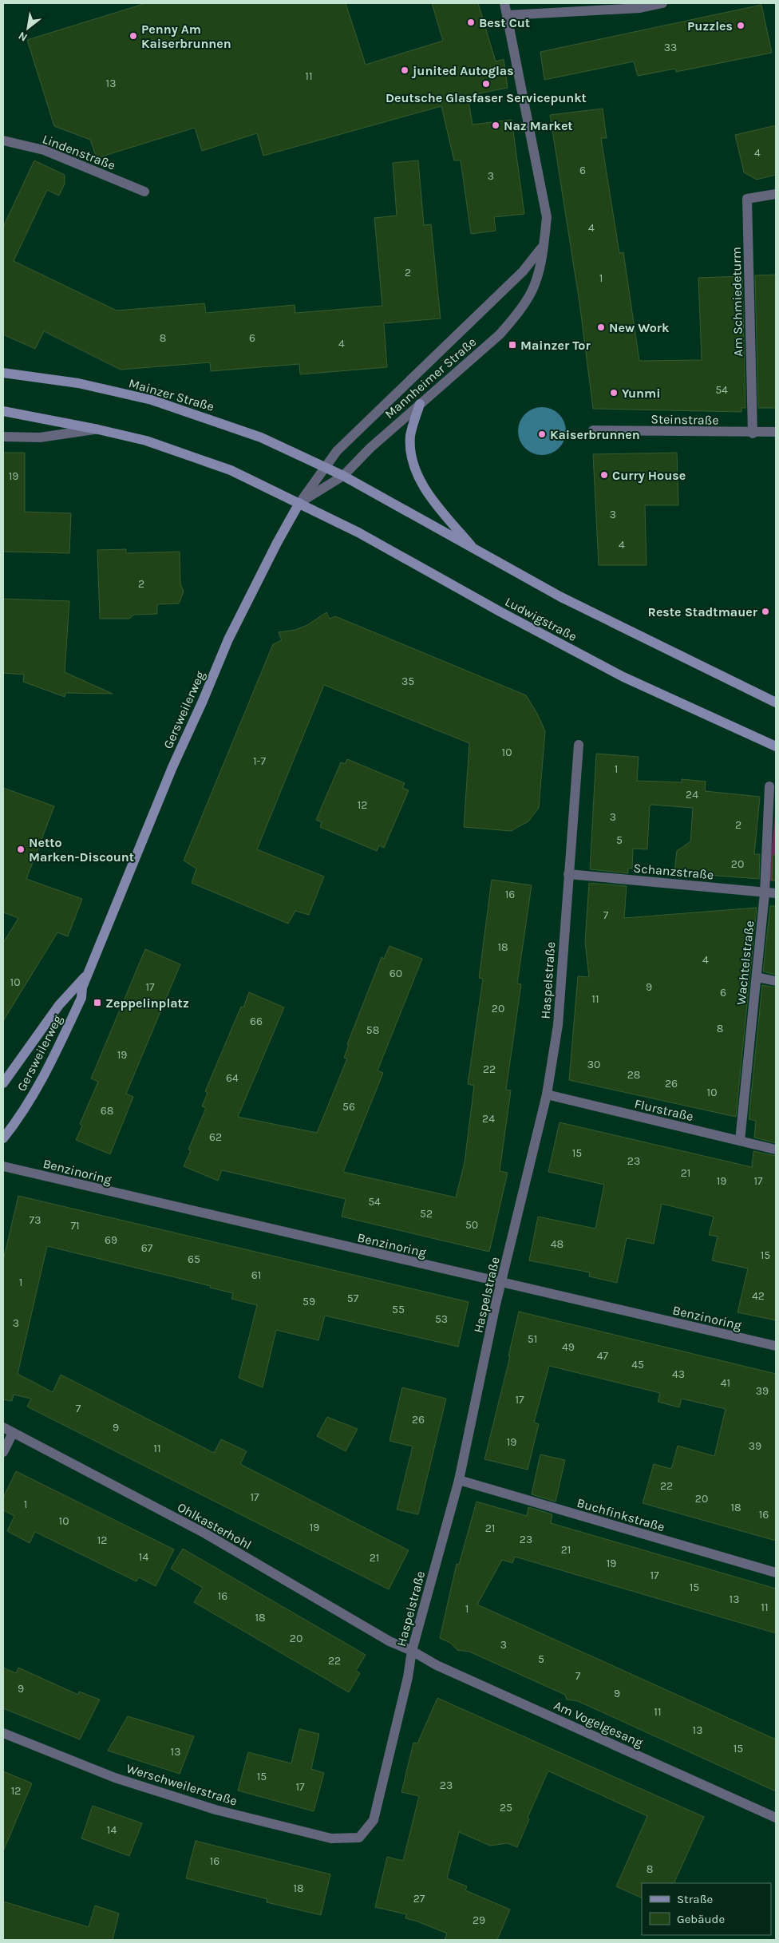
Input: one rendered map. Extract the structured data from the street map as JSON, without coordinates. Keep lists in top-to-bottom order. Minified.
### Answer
{"streets":{"main road":["Mainzer Straße","Ludwigstraße","Gersweilerweg"],"street":["Lindenstraße","Am Schmiedeturm","Mannheimer Straße","Steinstraße","Schanzstraße","Wachtelstraße","Haspelstraße","Flurstraße","Benzinoring","Buchfinkstraße","Ohlkasterhohl","Am Vogelgesang","Werschweilerstraße"]},"crossings":[["Am Schmiedeturm","Steinstraße"],["Mannheimer Straße","Mainzer Straße"],["Mannheimer Straße","Ludwigstraße"],["Mannheimer Straße","Gersweilerweg"],["Mainzer Straße","Gersweilerweg"],["Ludwigstraße","Gersweilerweg"],["Schanzstraße","Wachtelstraße"],["Schanzstraße","Haspelstraße"],["Wachtelstraße","Flurstraße"],["Haspelstraße","Flurstraße"],["Haspelstraße","Benzinoring"],["Haspelstraße","Buchfinkstraße"],["Haspelstraße","Ohlkasterhohl"],["Haspelstraße","Am Vogelgesang"],["Haspelstraße","Werschweilerstraße"],["Ohlkasterhohl","Am Vogelgesang"]],"places":{"other":["Best Cut","Puzzles","Penny Am Kaiserbrunnen","junited Autoglas","Deutsche Glasfaser Servicepunkt","Naz Market","New Work","Yunmi","Kaiserbrunnen","Curry House","Reste Stadtmauer","Netto Marken-Discount"],"transit":["Mainzer Tor","Zeppelinplatz"]},"house_numbers":["33","11","13","4","6","3","4","2","1","8","6","4","54","19","3","4","2","35","10","1-7","1","24","12","3","2","5","20","16","7","18","4","60","10","17","9","6","11","20","66","8","58","19","30","22","28","64","26","10","56","68","24","62","15","23","21","19","17","54","52","73","50","71","69","48","67","15","65","61","1","42","57","59","55","53","3","51","49","47","45","43","41","39","17","7","26","9","19","39","11","22","17","20","1","18","16","10","19","21","23","12","21","14","21","19","17","15","16","13","11","1","18","20","3","5","22","7","9","9","11","13","15","13","15","23","17","12","25","14","16","8","18","27","29"],"legend":["Straße","Gebäude"],"north":"bottom left"}
